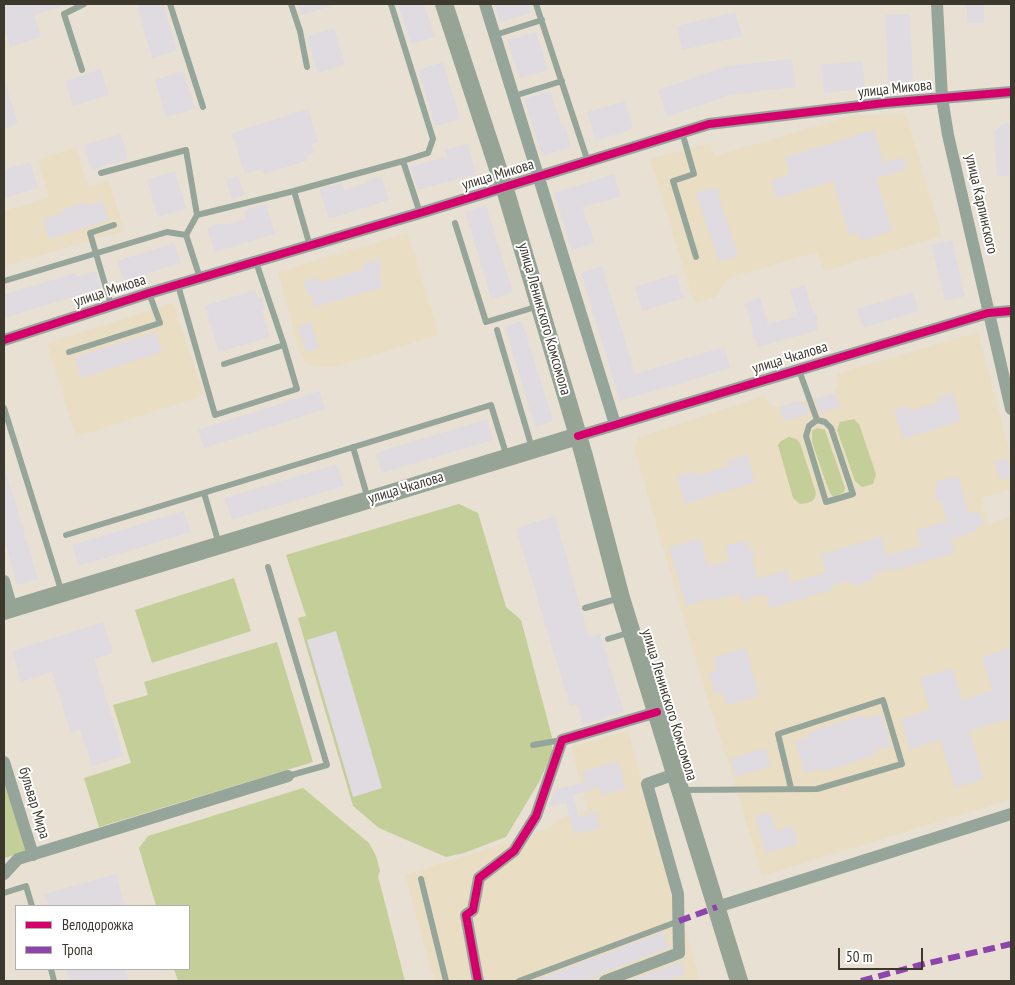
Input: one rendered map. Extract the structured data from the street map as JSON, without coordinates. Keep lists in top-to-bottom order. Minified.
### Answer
{"streets":{"main road":["улица Ленинского Комсомола","улица Чкалова"],"street":["улица Микова","улица Карпинского","бульвар Мира"]},"crossings":[["улица Микова","улица Карпинского"],["улица Микова","улица Ленинского Комсомола"],["улица Карпинского","улица Чкалова"],["улица Ленинского Комсомола","улица Чкалова"]],"legend":["Велодорожка","Тропа"],"scale_bar":"50 m"}
